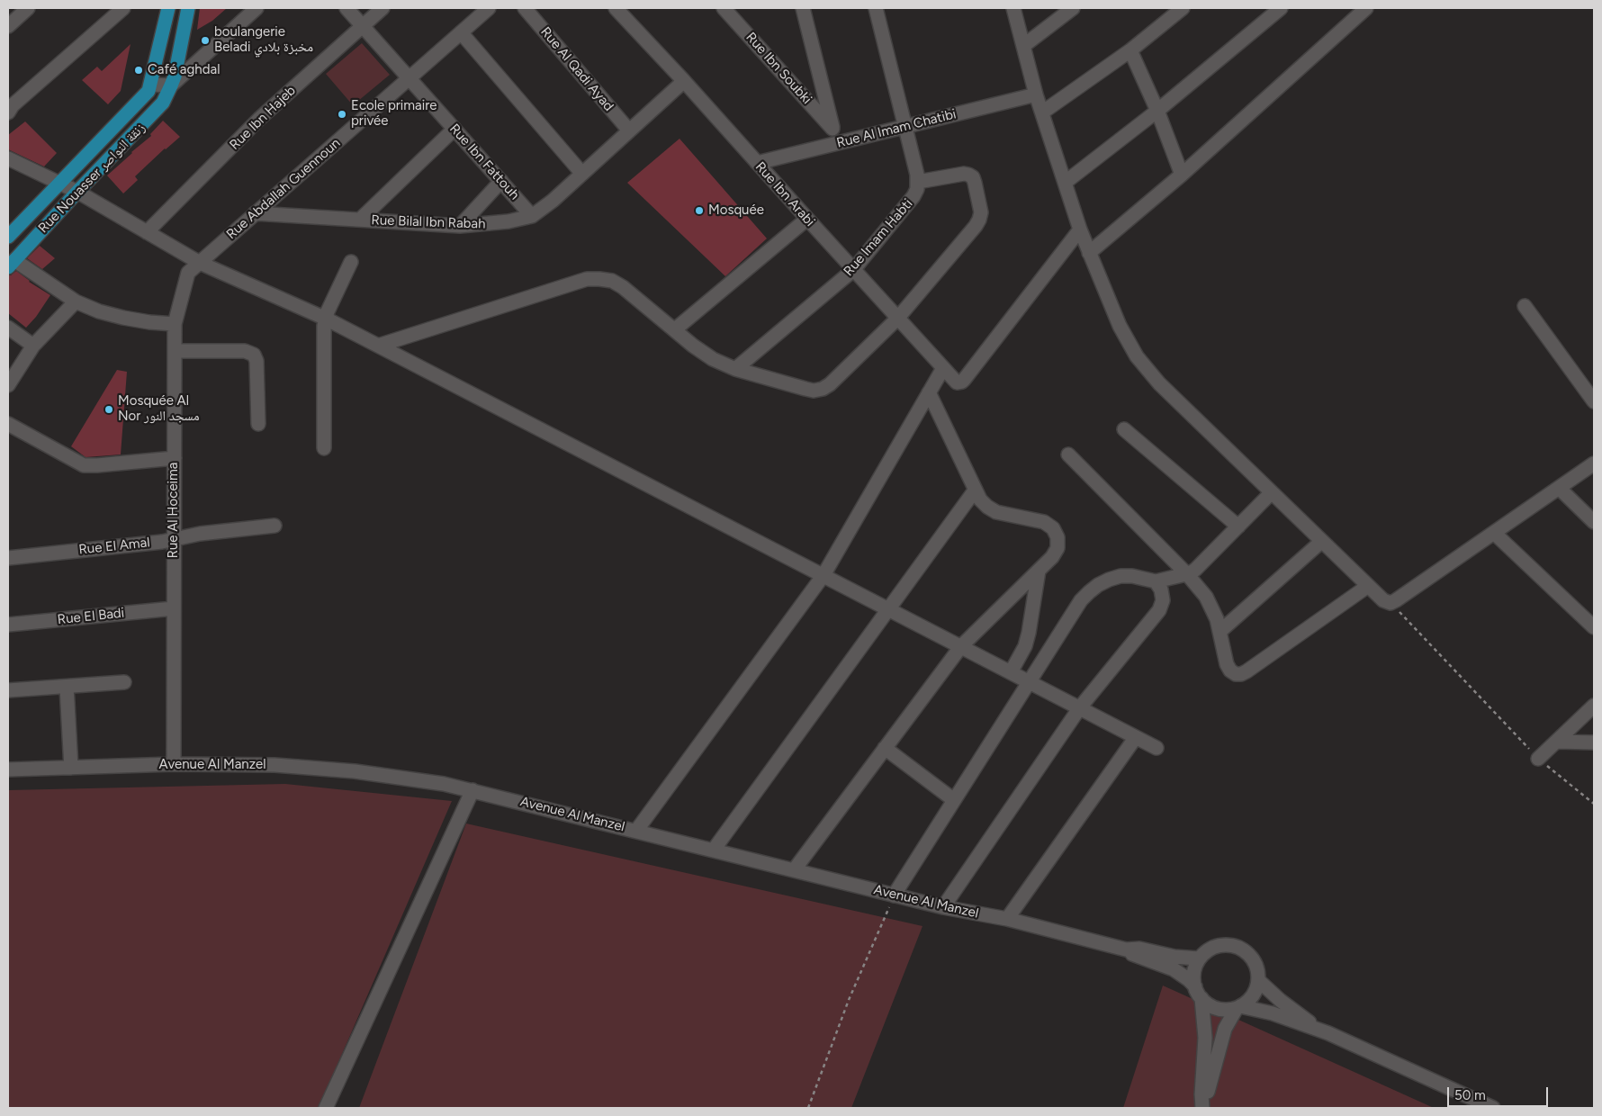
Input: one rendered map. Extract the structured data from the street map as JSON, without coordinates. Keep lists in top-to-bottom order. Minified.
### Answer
{"streets":{"main road":["Rue Nouasser زنقة النواصر"],"street":["Rue Ibn Soubki","Rue Al Qadi Ayad","Rue Ibn Hajeb","Rue Al Imam Chatibi","Rue Ibn Fattouh","Rue Abdallah Guennoun","Rue Ibn Arabi","Rue Bilal Ibn Rabah","Rue Imam Habti","Rue Al Hoceima","Rue El Amal","Rue El Badi","Avenue Al Manzel"]},"crossings":[["Rue Al Qadi Ayad","Rue Bilal Ibn Rabah"],["Rue Ibn Hajeb","Rue Ibn Fattouh"],["Rue Al Imam Chatibi","Rue Ibn Arabi"],["Rue Al Imam Chatibi","Rue Imam Habti"],["Rue Ibn Fattouh","Rue Abdallah Guennoun"],["Rue Ibn Fattouh","Rue Bilal Ibn Rabah"],["Rue Abdallah Guennoun","Rue Bilal Ibn Rabah"],["Rue Abdallah Guennoun","Rue Al Hoceima"],["Rue Ibn Arabi","Rue Bilal Ibn Rabah"],["Rue Ibn Arabi","Rue Imam Habti"],["Rue Al Hoceima","Rue El Amal"],["Rue Al Hoceima","Rue El Badi"],["Rue Al Hoceima","Avenue Al Manzel"]],"places":["boulangerie Beladi مخبزة بلادي","Café aghdal","Ecole primaire privée","Mosquée","Mosquée Al Nor مسجد النور"],"scale_bar":"50 m"}
